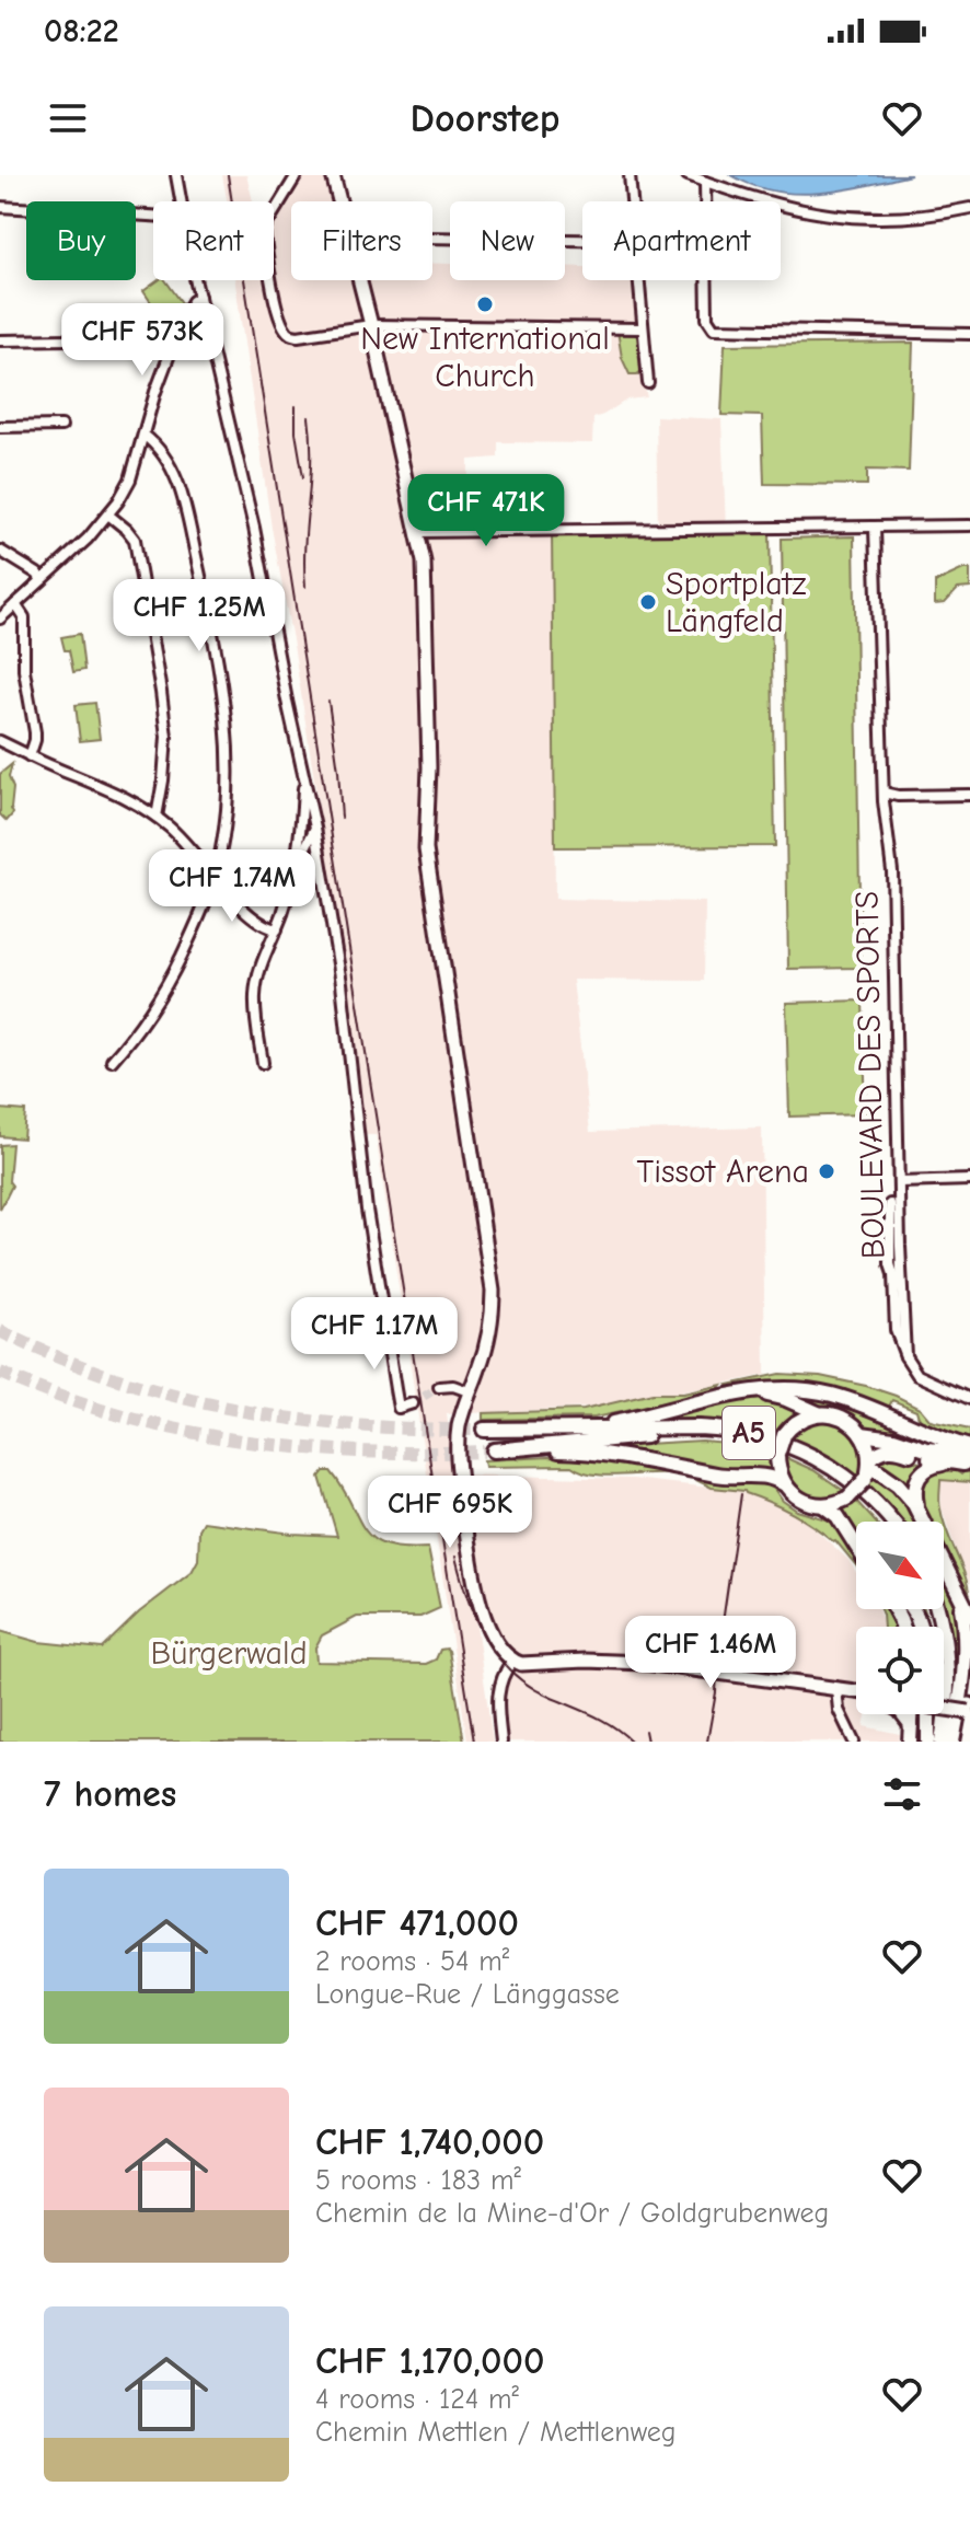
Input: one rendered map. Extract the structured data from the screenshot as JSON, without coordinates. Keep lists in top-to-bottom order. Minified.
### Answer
{"streets":{"highway":["A5"],"street":["BOULEVARD DES SPORTS"]},"parks":["Bürgerwald"],"places":["New International Church","Sportplatz Längfeld","Tissot Arena"],"north":"bottom right","page":{"status":"08:22","header":"Doorstep","chip":["Buy","Rent","Filters","New","Apartment"],"price":["CHF 573K","CHF 471K","CHF 1.25M","CHF 1.74M","CHF 1.17M","CHF 695K","CHF 1.46M"],"heading":"7 homes","list":[{"name":"CHF 471,000","note":"2 rooms · 54 m² · Longue-Rue / Länggasse"},{"name":"CHF 1,740,000","note":"5 rooms · 183 m² · Chemin de la Mine-d'Or / Goldgrubenweg"},{"name":"CHF 1,170,000","note":"4 rooms · 124 m² · Chemin Mettlen / Mettlenweg"}]}}
